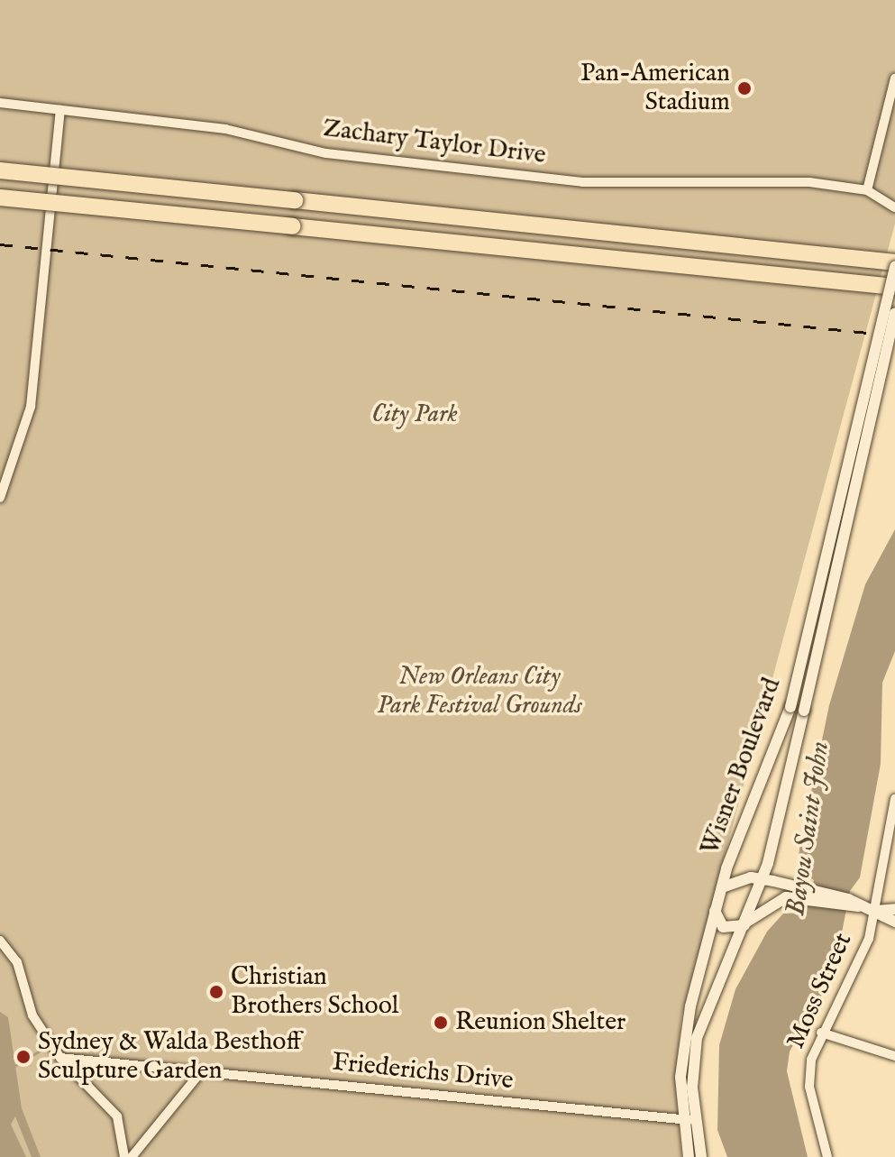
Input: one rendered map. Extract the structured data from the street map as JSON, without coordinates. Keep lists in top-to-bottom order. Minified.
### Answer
{"streets":{"street":["Zachary Taylor Drive","Wisner Boulevard","Moss Street","Friederichs Drive"]},"crossings":[["Wisner Boulevard","Friederichs Drive"]],"water":["Bayou Saint John"],"parks":["City Park","New Orleans City Park Festival Grounds"],"places":["Pan-American Stadium","Christian Brothers School","Reunion Shelter","Sydney & Walda Besthoff Sculpture Garden"]}
